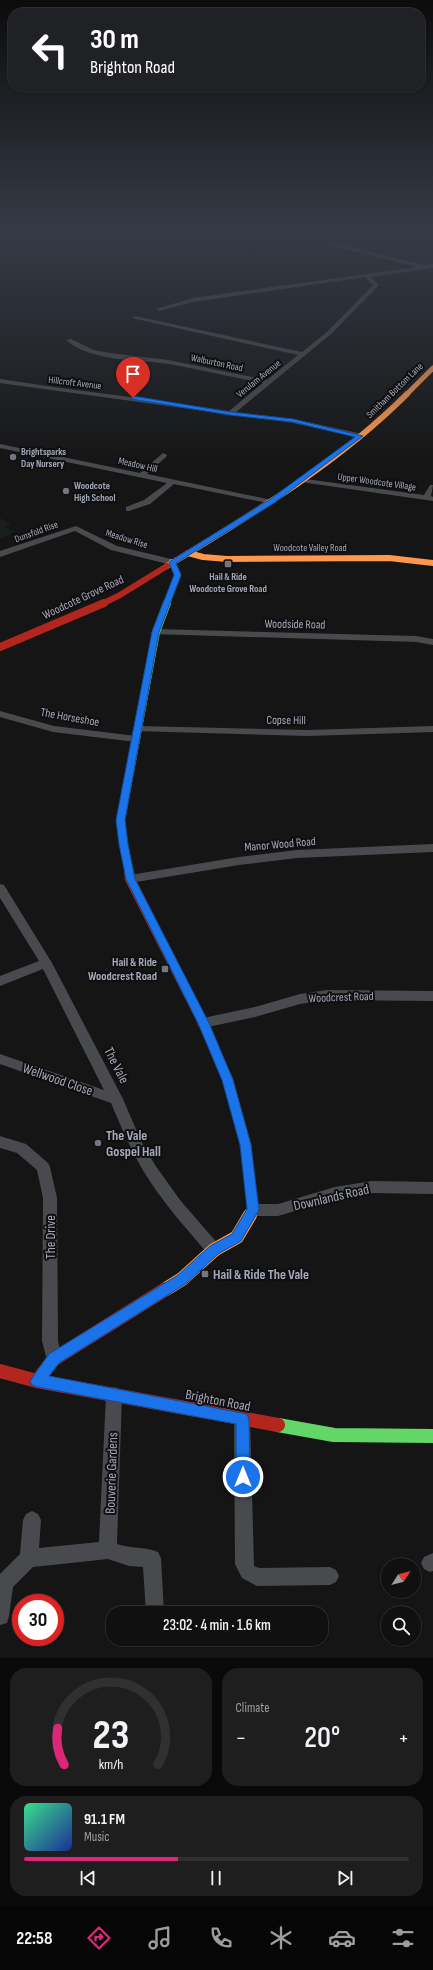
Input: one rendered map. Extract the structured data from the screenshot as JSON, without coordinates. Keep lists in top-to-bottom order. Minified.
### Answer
{"streets":{"main road":["Smitham Bottom Lane","Woodcote Valley Road","Woodcote Grove Road","Brighton Road"],"street":["Walburton Road","Verulam Avenue","Hillcroft Avenue","Meadow Hill","Upper Woodcote Village","Dunsfold Rise","Meadow Rise","Woodside Road","The Horseshoe","Copse Hill","Manor Wood Road","Woodcrest Road","The Vale","Wellwood Close","Downlands Road","The Drive","Bouverie Gardens"]},"crossings":[["Walburton Road","Verulam Avenue"],["Verulam Avenue","Hillcroft Avenue"],["Hillcroft Avenue","Smitham Bottom Lane"],["Smitham Bottom Lane","Meadow Hill"],["Smitham Bottom Lane","Upper Woodcote Village"],["Smitham Bottom Lane","Meadow Rise"],["Smitham Bottom Lane","Woodcote Valley Road"],["Smitham Bottom Lane","Woodcote Grove Road"],["Dunsfold Rise","Meadow Rise"],["Meadow Rise","Woodcote Grove Road"],["The Horseshoe","Copse Hill"],["The Vale","Wellwood Close"],["Brighton Road","Bouverie Gardens"]],"places":{"other":["Brightsparks Day Nursery","Woodcote High School","The Vale Gospel Hall"],"transit":["Hail & Ride Woodcote Grove Road","Hail & Ride Woodcrest Road","Hail & Ride The Vale"]},"north":"top right","page":{"turn":["30 m","Brighton Road"],"limit":"30","trip":"23:02 · 4 min · 1.6 km","tile":"Climate","heat":["−","20°","+"],"song":["91.1 FM","Music"],"tabs":"22:58","gauge":["23","km/h"]}}
